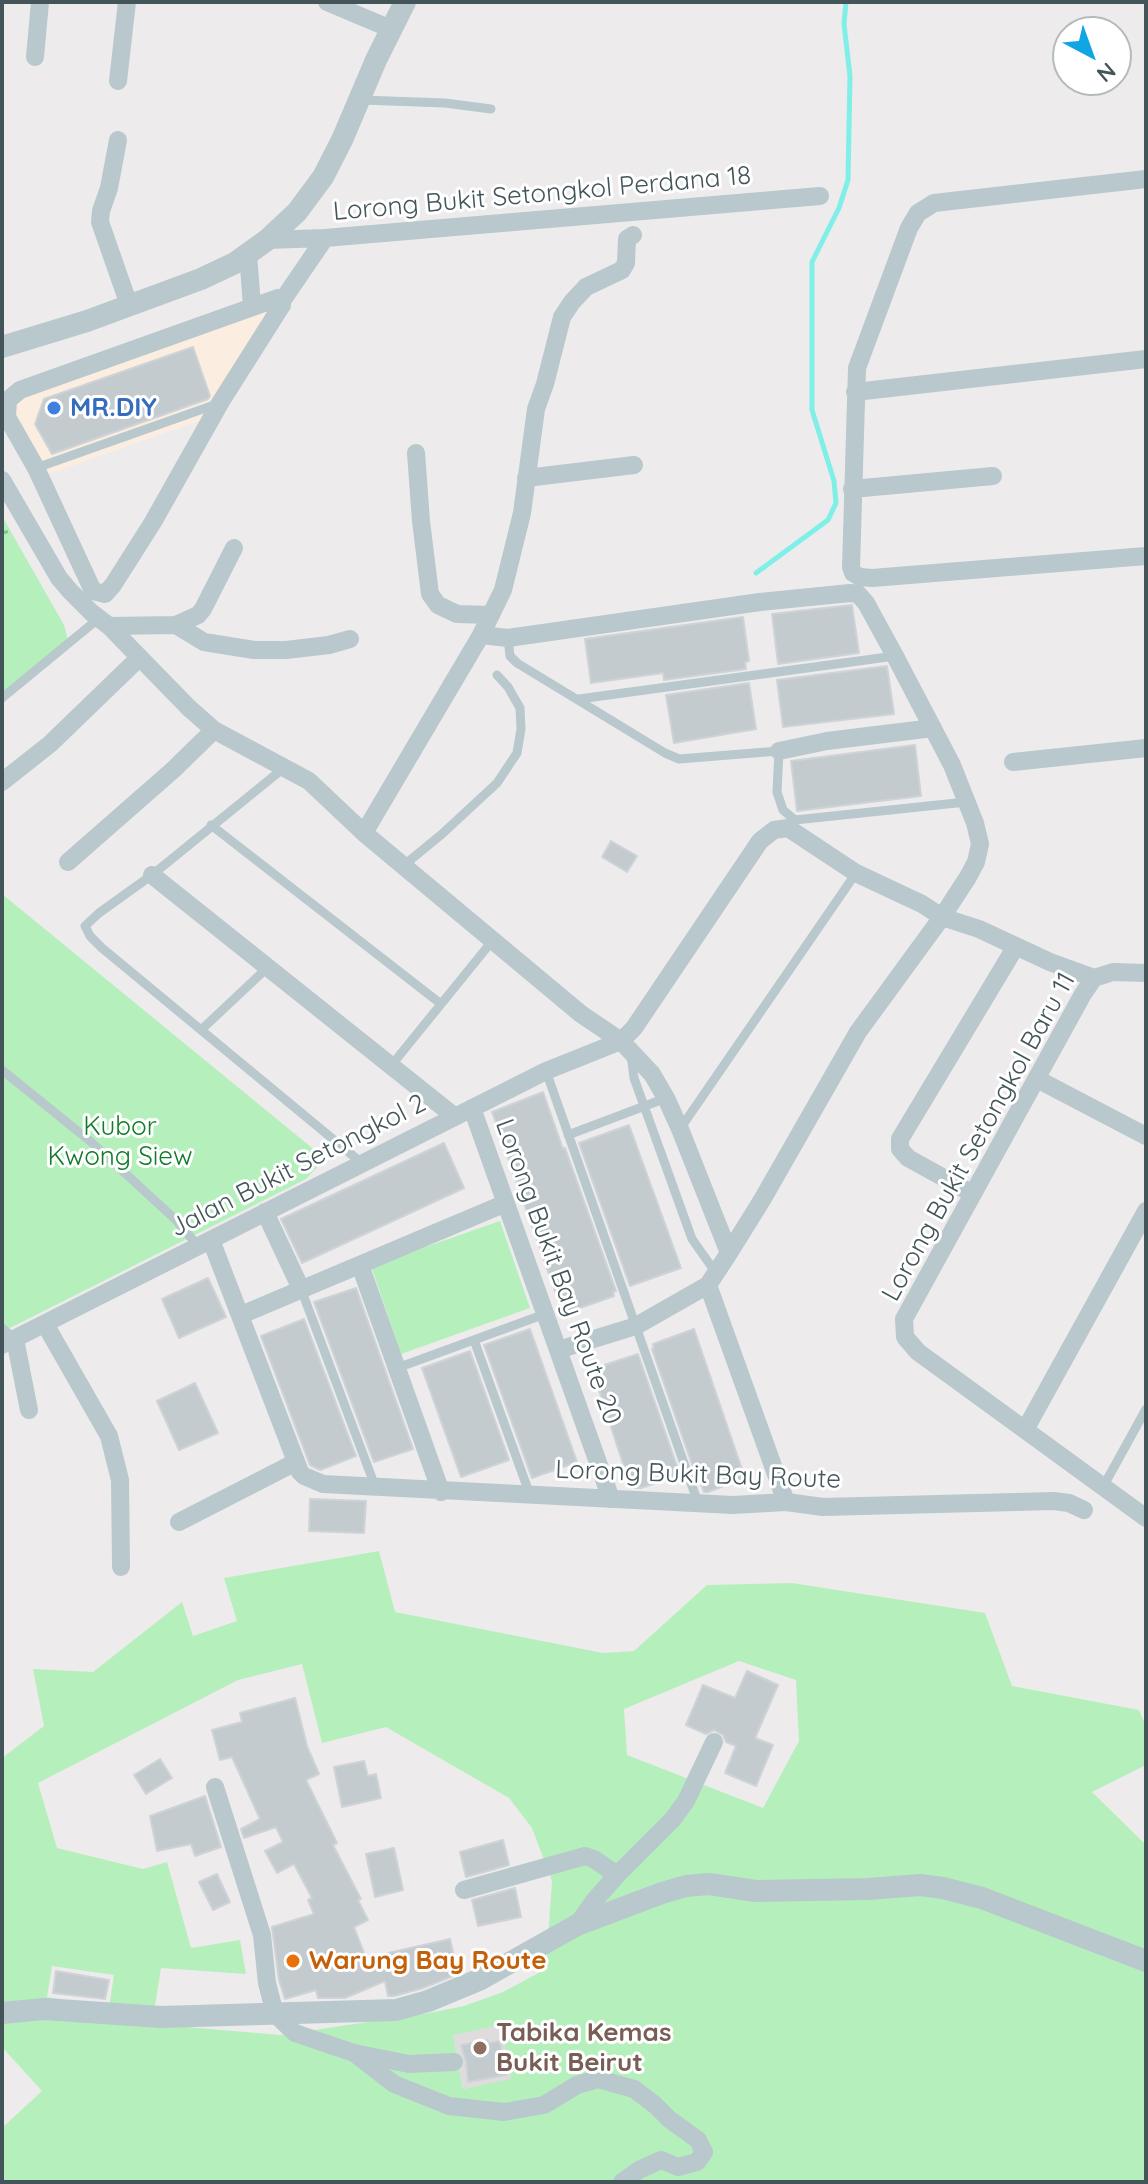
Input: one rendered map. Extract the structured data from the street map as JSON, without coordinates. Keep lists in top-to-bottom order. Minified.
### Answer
{"streets":{"street":["Lorong Bukit Setongkol Perdana 18","Lorong Bukit Setongkol Baru 11","Jalan Bukit Setongkol 2","Lorong Bukit Bay Route 20","Lorong Bukit Bay Route"]},"crossings":[["Jalan Bukit Setongkol 2","Lorong Bukit Bay Route 20"],["Lorong Bukit Bay Route 20","Lorong Bukit Bay Route"]],"parks":["Kubor Kwong Siew"],"places":["MR.DIY","Warung Bay Route","Tabika Kemas Bukit Beirut"],"north":"bottom right"}
